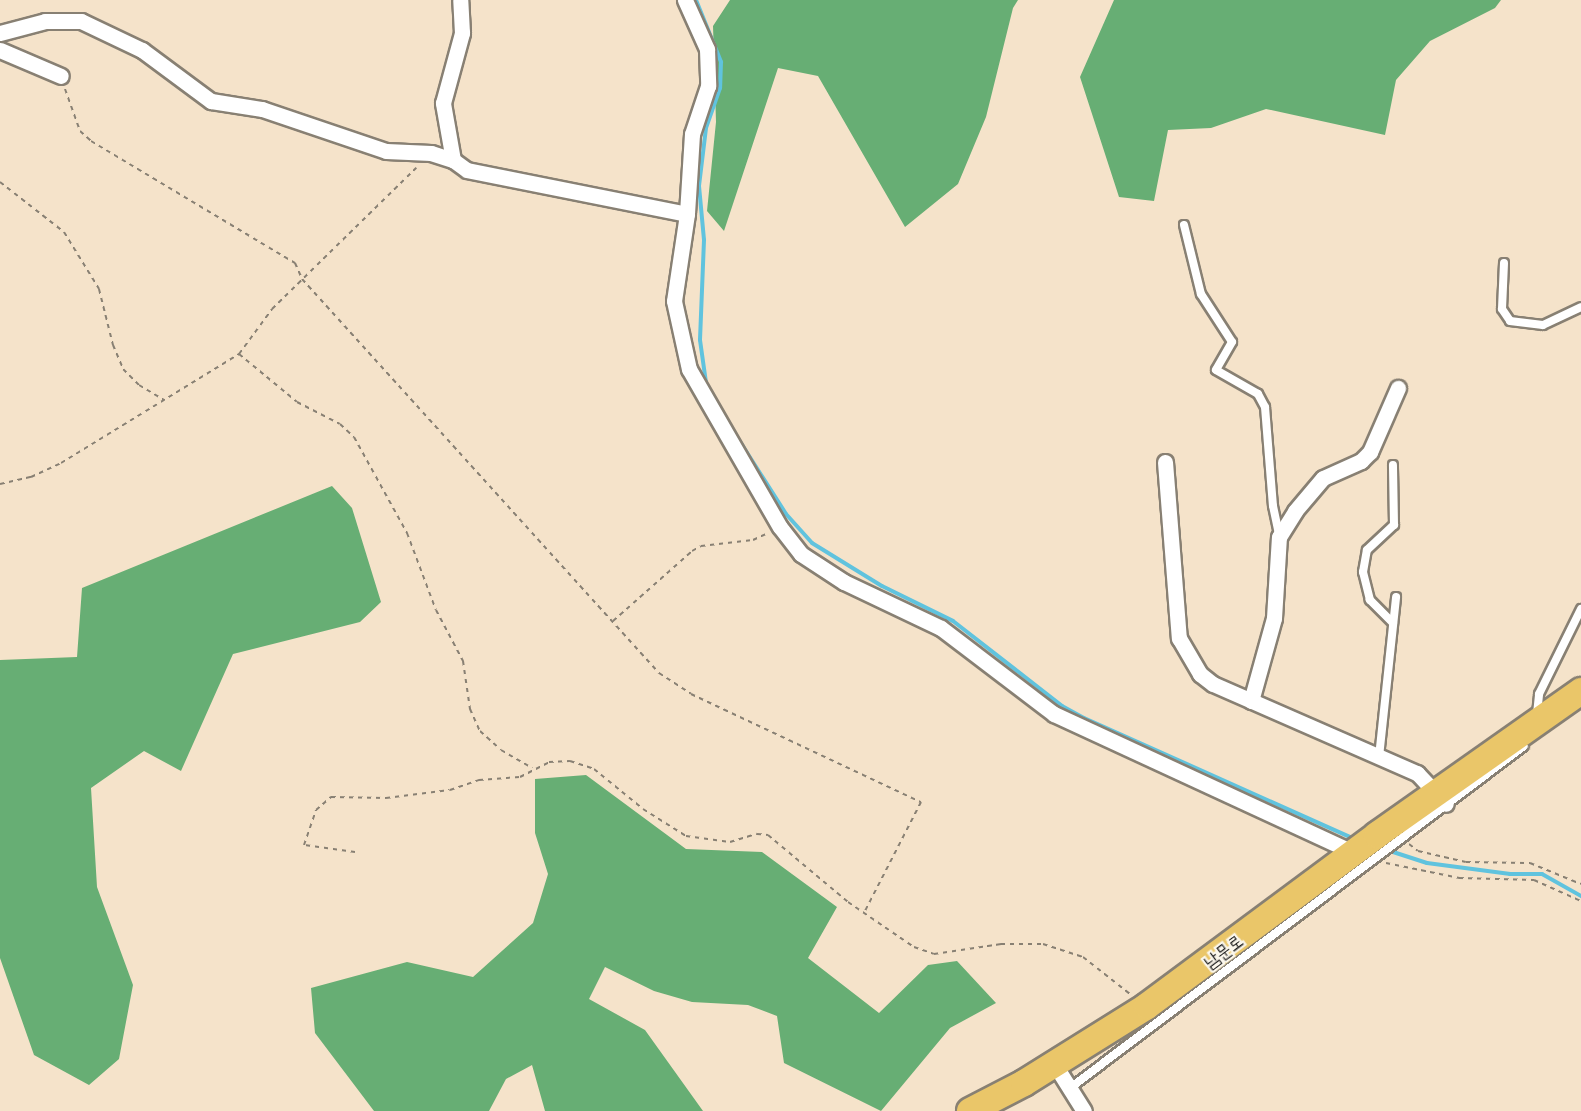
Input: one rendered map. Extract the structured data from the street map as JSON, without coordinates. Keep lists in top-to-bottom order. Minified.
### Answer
{"streets":{"main road":["남문로"]}}
